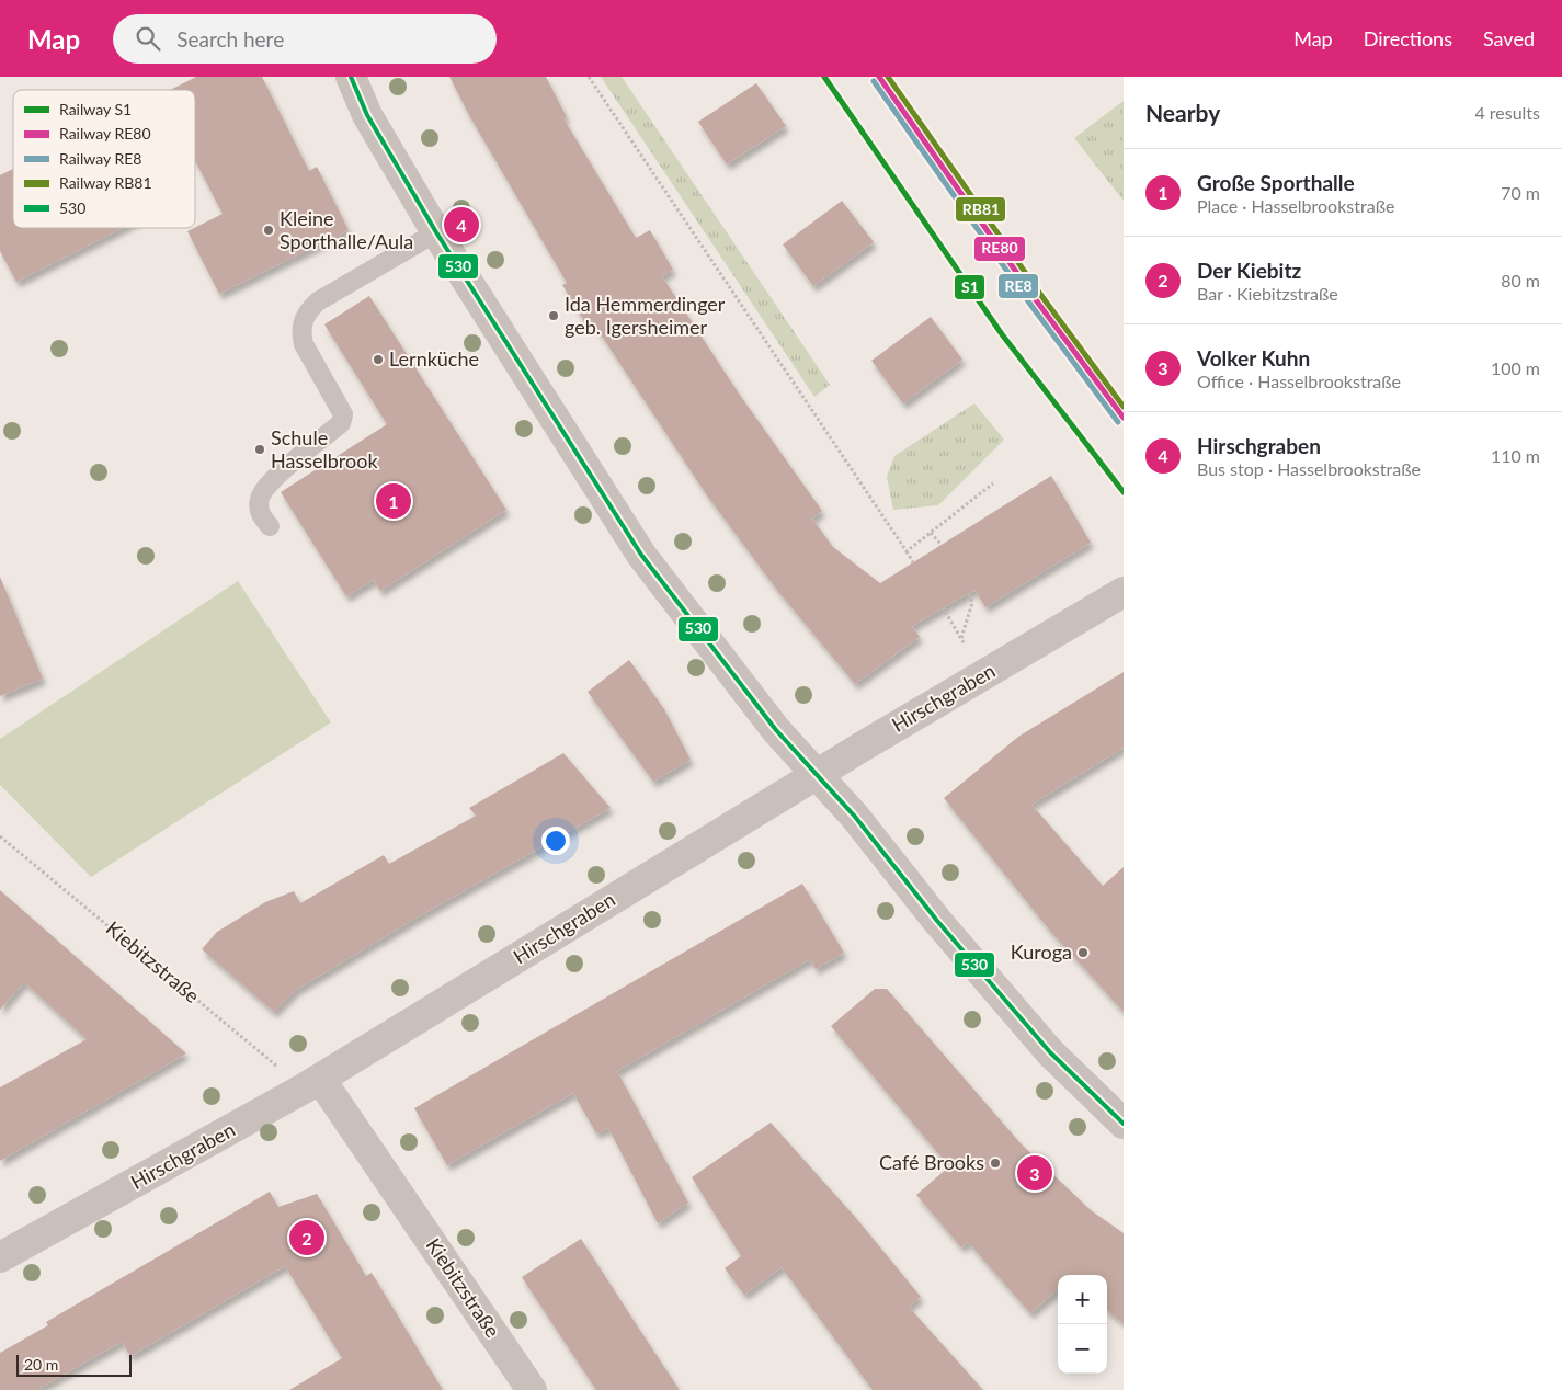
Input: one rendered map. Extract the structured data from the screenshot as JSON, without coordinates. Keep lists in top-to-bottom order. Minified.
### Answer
{"streets":{"street":["Hirschgraben","Kiebitzstraße"]},"crossings":[["Hirschgraben","Kiebitzstraße"]],"places":["Kleine Sporthalle/Aula","Ida Hemmerdinger geb. Igersheimer","Lernküche","Schule Hasselbrook","Kuroga","Café Brooks"],"lines":["rail line S1","rail line RE80","rail line RB81","transit line 530","rail line RE8"],"legend":["Railway S1","Railway RE80","Railway RE8","Railway RB81","530"],"scale_bar":"20 m","page":{"header":"Map","search":"Search here","nav":["Map","Directions","Saved"],"heading":["Nearby","4 results"],"list":[{"mark":"1","name":"Große Sporthalle","note":"Place · Hasselbrookstraße","value":"70 m"},{"mark":"2","name":"Der Kiebitz","note":"Bar · Kiebitzstraße","value":"80 m"},{"mark":"3","name":"Volker Kuhn","note":"Office · Hasselbrookstraße","value":"100 m"},{"mark":"4","name":"Hirschgraben","note":"Bus stop · Hasselbrookstraße","value":"110 m"}],"pins":["4","1","3","2"],"map_buttons":["+","−"],"scale":"20 m"}}
